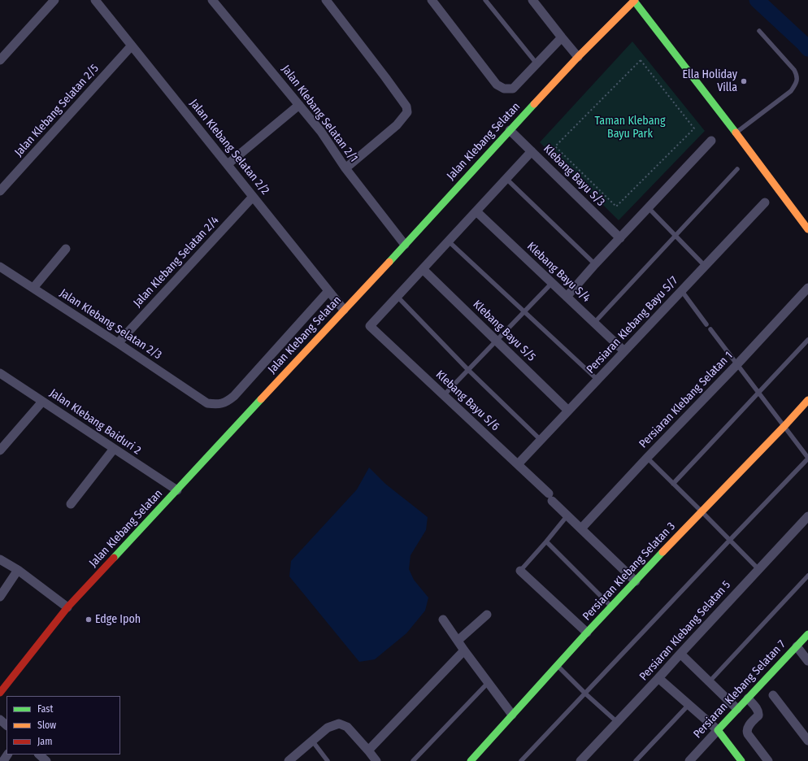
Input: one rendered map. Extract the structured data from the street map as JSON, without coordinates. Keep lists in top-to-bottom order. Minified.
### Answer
{"streets":{"street":["Jalan Klebang Selatan 2/5","Jalan Klebang Selatan 2/1","Jalan Klebang Selatan","Jalan Klebang Selatan 2/2","Klebang Bayu S/3","Jalan Klebang Selatan 2/4","Klebang Bayu S/4","Jalan Klebang Selatan 2/3","Persiaran Klebang Bayu S/7","Klebang Bayu S/5","Persiaran Klebang Selatan 1","Klebang Bayu S/6","Jalan Klebang Baiduri 2","Persiaran Klebang Selatan 3","Persiaran Klebang Selatan 5","Persiaran Klebang Selatan 7"]},"crossings":[["Jalan Klebang Selatan 2/5","Jalan Klebang Selatan 2/2"],["Jalan Klebang Selatan 2/1","Jalan Klebang Selatan"],["Jalan Klebang Selatan","Jalan Klebang Selatan 2/2"],["Jalan Klebang Selatan","Klebang Bayu S/3"],["Jalan Klebang Selatan","Jalan Klebang Baiduri 2"],["Jalan Klebang Selatan 2/2","Jalan Klebang Selatan 2/4"],["Jalan Klebang Selatan 2/2","Jalan Klebang Selatan 2/3"],["Jalan Klebang Selatan 2/4","Jalan Klebang Selatan 2/3"],["Klebang Bayu S/4","Persiaran Klebang Bayu S/7"],["Persiaran Klebang Bayu S/7","Klebang Bayu S/5"],["Persiaran Klebang Bayu S/7","Klebang Bayu S/6"],["Persiaran Klebang Selatan 1","Klebang Bayu S/6"],["Klebang Bayu S/6","Persiaran Klebang Selatan 3"]],"parks":["Taman Klebang Bayu Park"],"places":["Ella Holiday Villa","Edge Ipoh"],"legend":["Fast","Slow","Jam"]}
